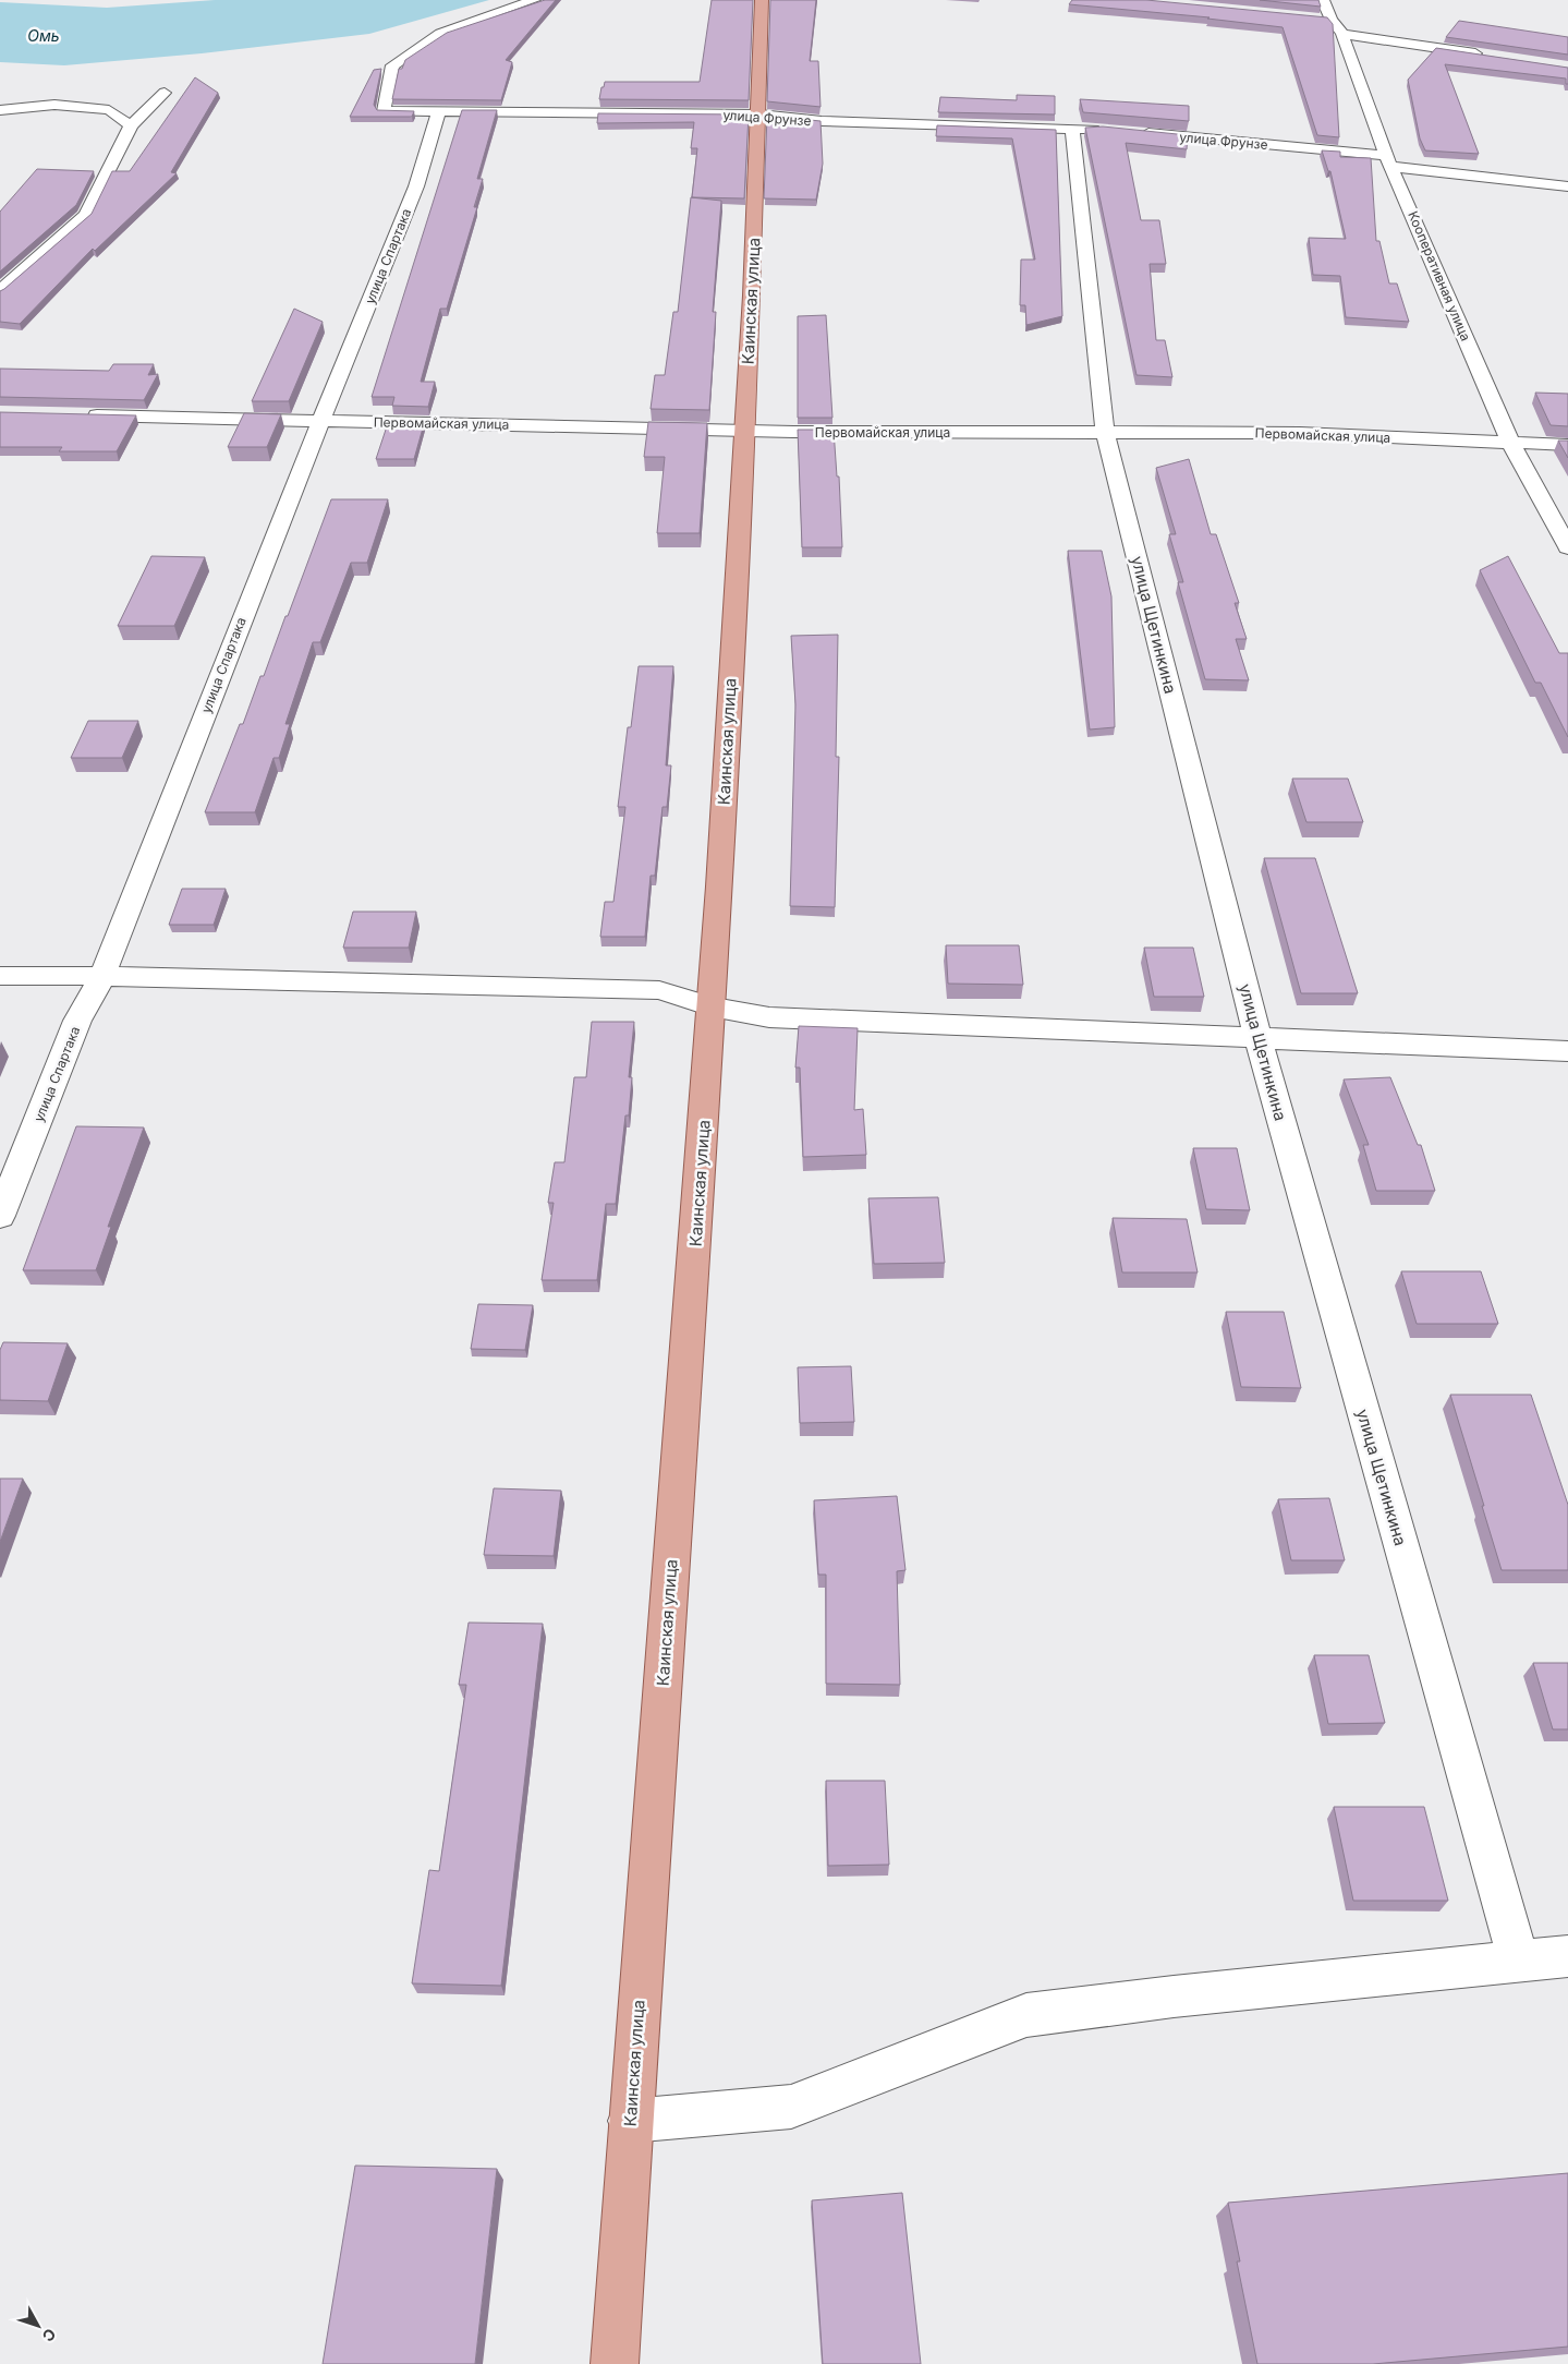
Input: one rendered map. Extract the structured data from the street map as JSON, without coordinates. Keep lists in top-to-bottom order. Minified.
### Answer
{"streets":{"main road":["Каинская улица"],"street":["улица Фрунзе","улица Спартака","Кооперативная улица","Первомайская улица","улица Щетинкина"]},"crossings":[["улица Фрунзе","улица Спартака"],["улица Фрунзе","Кооперативная улица"],["улица Фрунзе","Каинская улица"],["улица Фрунзе","улица Щетинкина"],["улица Спартака","Первомайская улица"],["Кооперативная улица","Первомайская улица"],["Каинская улица","Первомайская улица"],["Первомайская улица","улица Щетинкина"]],"water":["Омь"],"north":"bottom right"}
